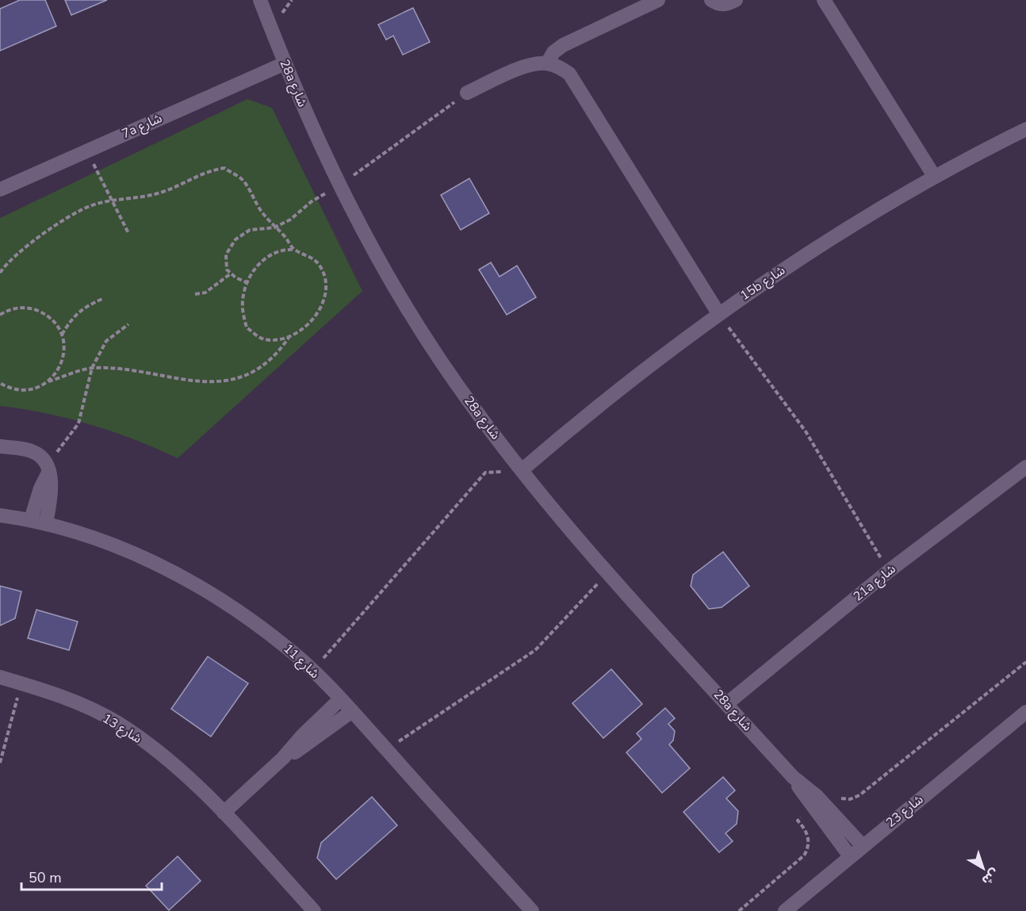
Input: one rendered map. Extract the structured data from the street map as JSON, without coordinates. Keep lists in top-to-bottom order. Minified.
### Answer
{"streets":{"street":["28a شارع","7a شارع","15b شارع","21a شارع","شارع 11","شارع 13","شارع 23"]},"crossings":[["28a شارع","7a شارع"],["28a شارع","15b شارع"],["28a شارع","21a شارع"],["28a شارع","شارع 23"]],"scale_bar":"50 m","north":"bottom right"}
